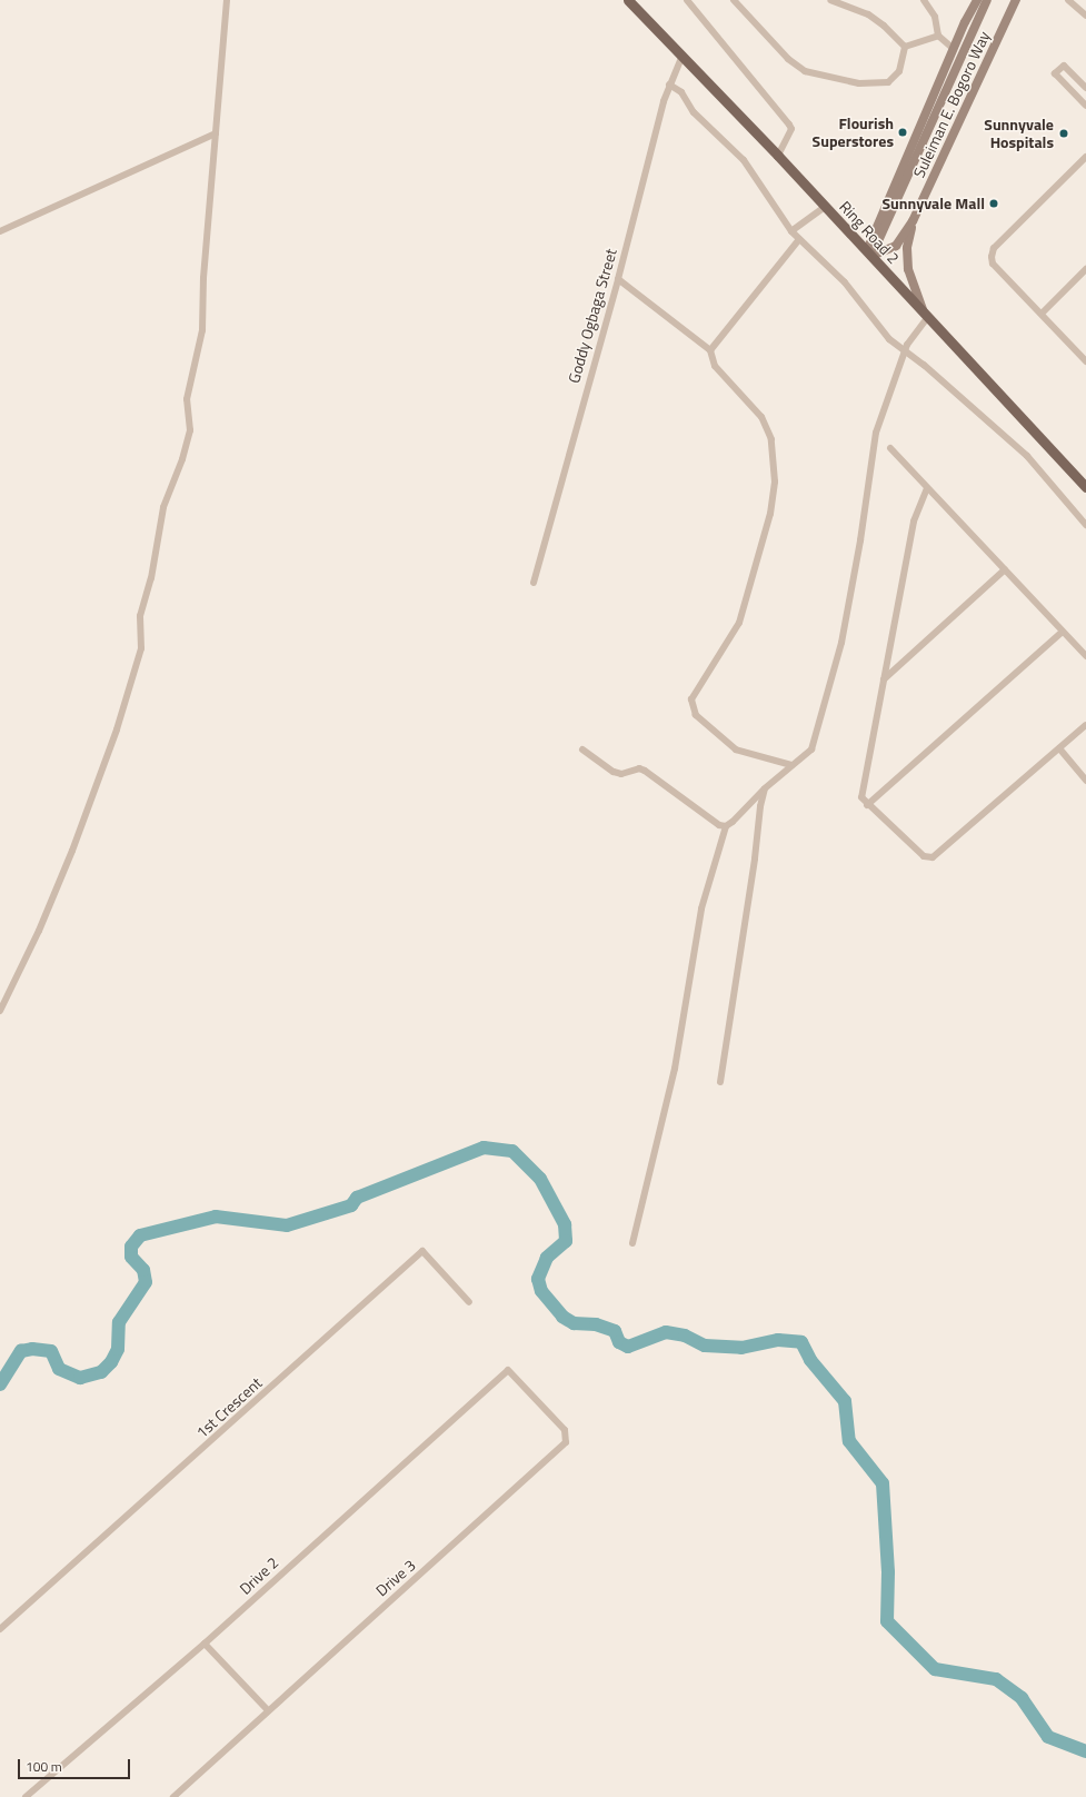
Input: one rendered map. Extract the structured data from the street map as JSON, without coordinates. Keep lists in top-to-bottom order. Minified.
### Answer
{"streets":{"main road":["Ring Road 2"],"street":["Suleiman E. Bogoro Way","Goddy Ogbaga Street","1st Crescent","Drive 2","Drive 3"]},"crossings":[["Suleiman E. Bogoro Way","Ring Road 2"],["Ring Road 2","Goddy Ogbaga Street"],["Drive 2","Drive 3"]],"places":["Flourish Superstores","Sunnyvale Hospitals","Sunnyvale Mall"],"scale_bar":"100 m"}
